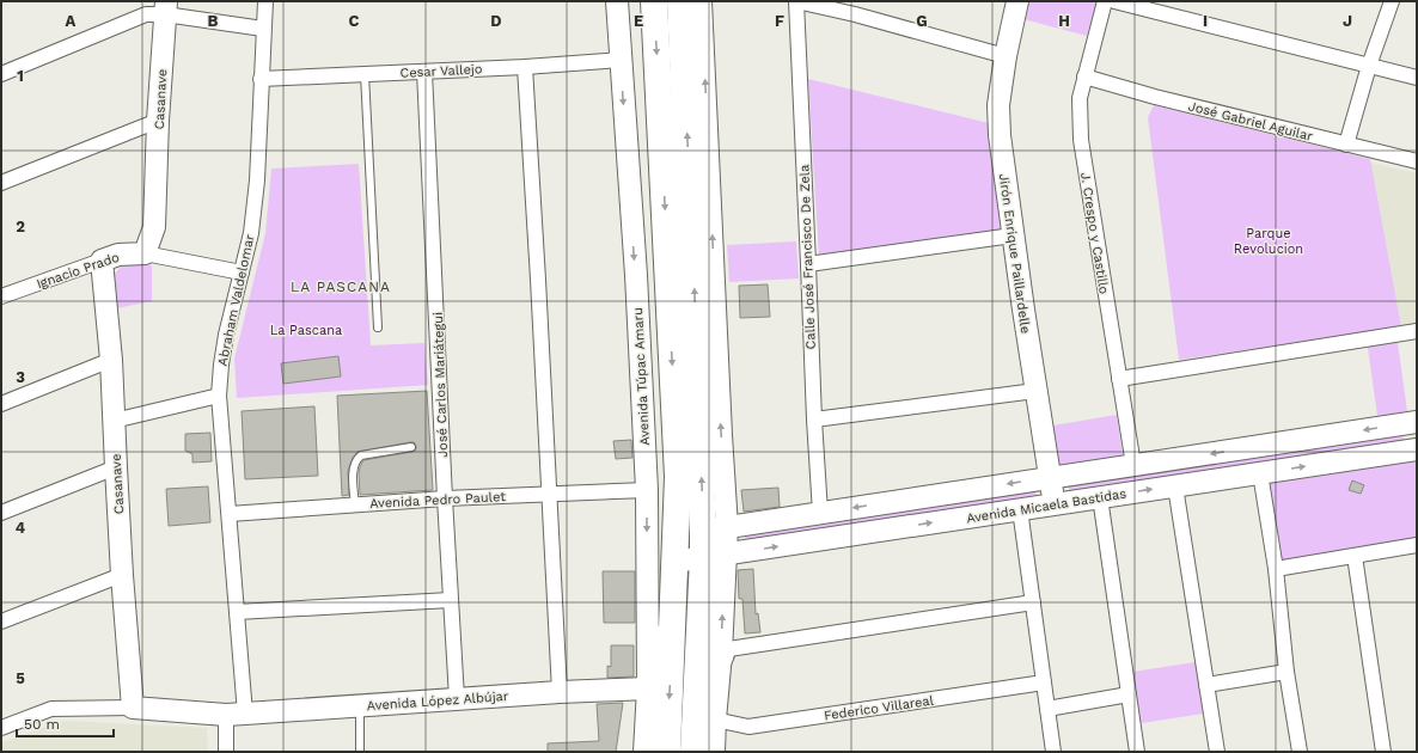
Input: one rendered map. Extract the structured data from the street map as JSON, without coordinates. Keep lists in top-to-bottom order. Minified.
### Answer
{"streets":{"main road":["Casanave","Jirón Enrique Paillardelle","Ignacio Prado","Avenida Túpac Amaru","Avenida Micaela Bastidas","Avenida López Albújar"],"street":["Cesar Vallejo","José Gabriel Aguilar","J. Crespo y Castillo","Calle José Francisco De Zela","Abraham Valdelomar","José Carlos Mariátegui","Avenida Pedro Paulet","Federico Villareal"]},"crossings":[["Cesar Vallejo","Abraham Valdelomar"],["Cesar Vallejo","Avenida Túpac Amaru"],["Cesar Vallejo","José Carlos Mariátegui"],["Casanave","Ignacio Prado"],["Casanave","Avenida López Albújar"],["José Gabriel Aguilar","J. Crespo y Castillo"],["J. Crespo y Castillo","Avenida Micaela Bastidas"],["Jirón Enrique Paillardelle","Avenida Micaela Bastidas"],["Calle José Francisco De Zela","Avenida Micaela Bastidas"],["Ignacio Prado","Abraham Valdelomar"],["Abraham Valdelomar","Avenida Pedro Paulet"],["Abraham Valdelomar","Avenida López Albújar"],["Avenida Túpac Amaru","Avenida Pedro Paulet"],["Avenida Túpac Amaru","Avenida López Albújar"],["José Carlos Mariátegui","Avenida Pedro Paulet"],["José Carlos Mariátegui","Avenida López Albújar"]],"districts":["LA PASCANA"],"parks":["Parque Revolucion","La Pascana"],"scale_bar":"50 m","grid":{"columns":["A","B","C","D","E","F","G","H","I","J"],"rows":["1","2","3","4","5"]}}
